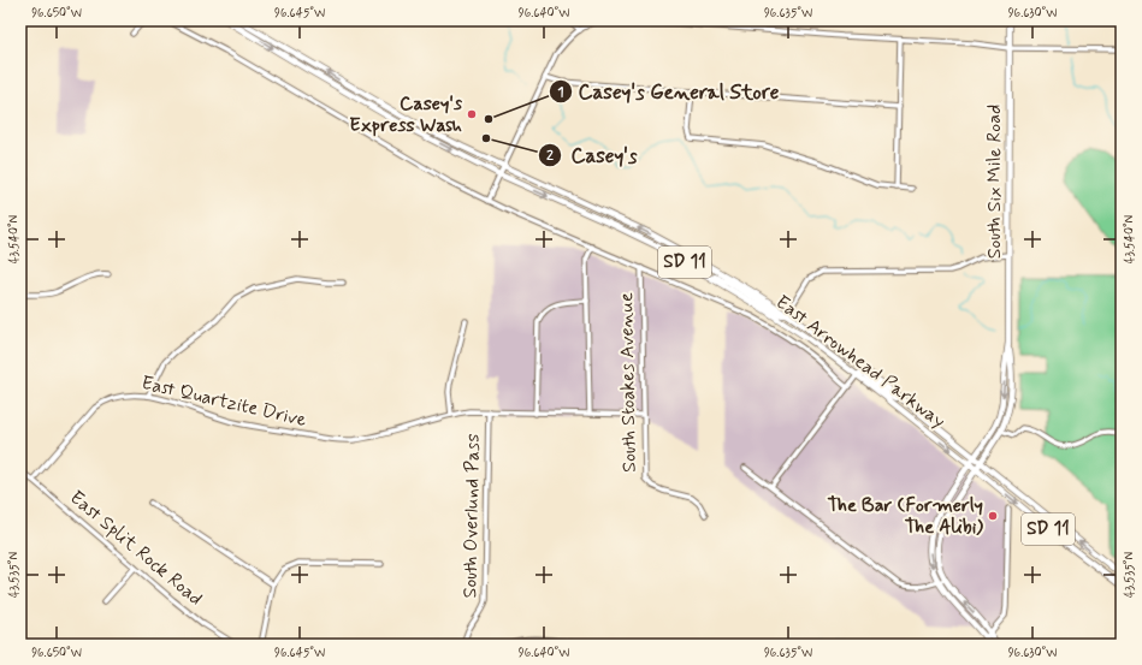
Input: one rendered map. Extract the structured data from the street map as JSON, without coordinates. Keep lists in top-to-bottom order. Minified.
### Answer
{"streets":{"main road":["South Six Mile Road","SD 11","East Arrowhead Parkway"],"street":["South Stoakes Avenue","East Quartzite Drive","South Overlund Pass","East Split Rock Road"]},"crossings":[["South Six Mile Road","East Arrowhead Parkway"],["East Arrowhead Parkway","South Stoakes Avenue"],["South Stoakes Avenue","East Quartzite Drive"],["East Quartzite Drive","South Overlund Pass"],["East Quartzite Drive","East Split Rock Road"]],"places":["Casey's Express Wash","Casey's General Store","Casey's","The Bar (Formerly The Alibi)"],"coordinates":["96.650°W","96.645°W","96.640°W","96.635°W","96.630°W","43.540°N","43.535°N"]}
